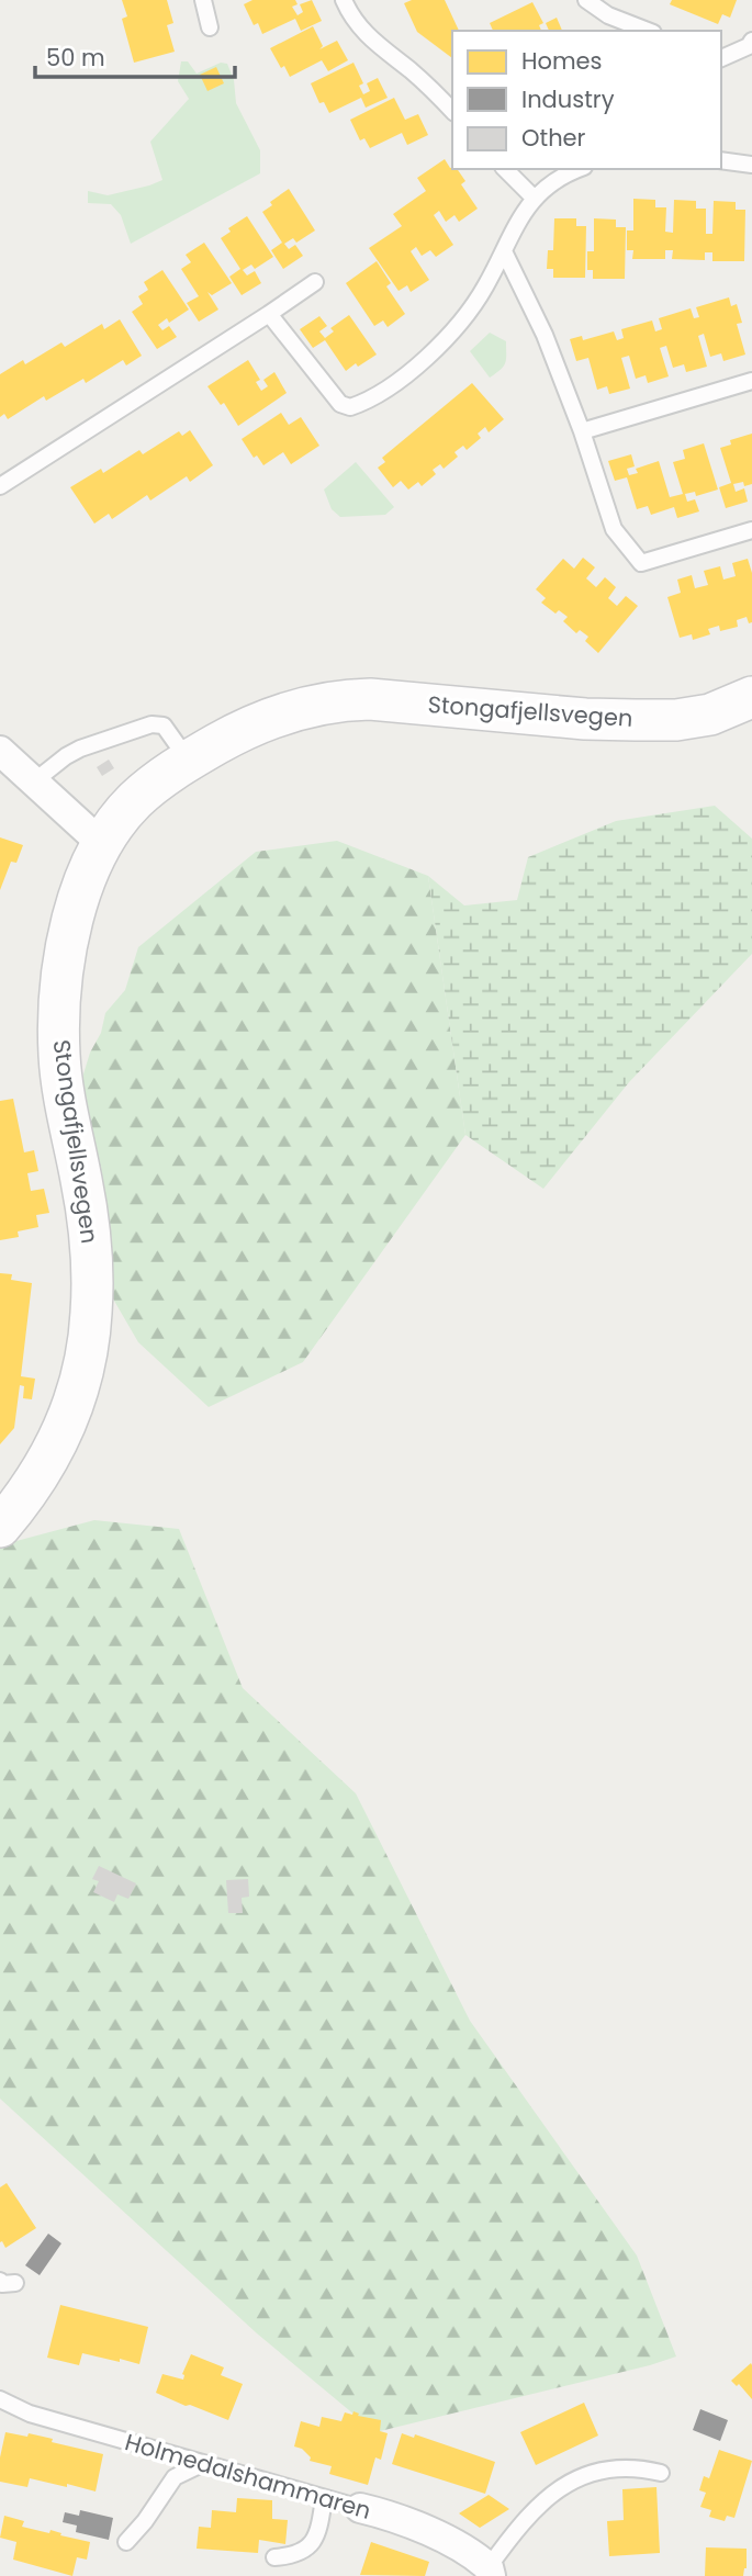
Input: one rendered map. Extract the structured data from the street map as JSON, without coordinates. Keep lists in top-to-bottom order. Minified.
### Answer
{"streets":{"street":["Stongafjellsvegen","Holmedalshammaren"]},"legend":["Homes","Industry","Other"],"scale_bar":"50 m"}
